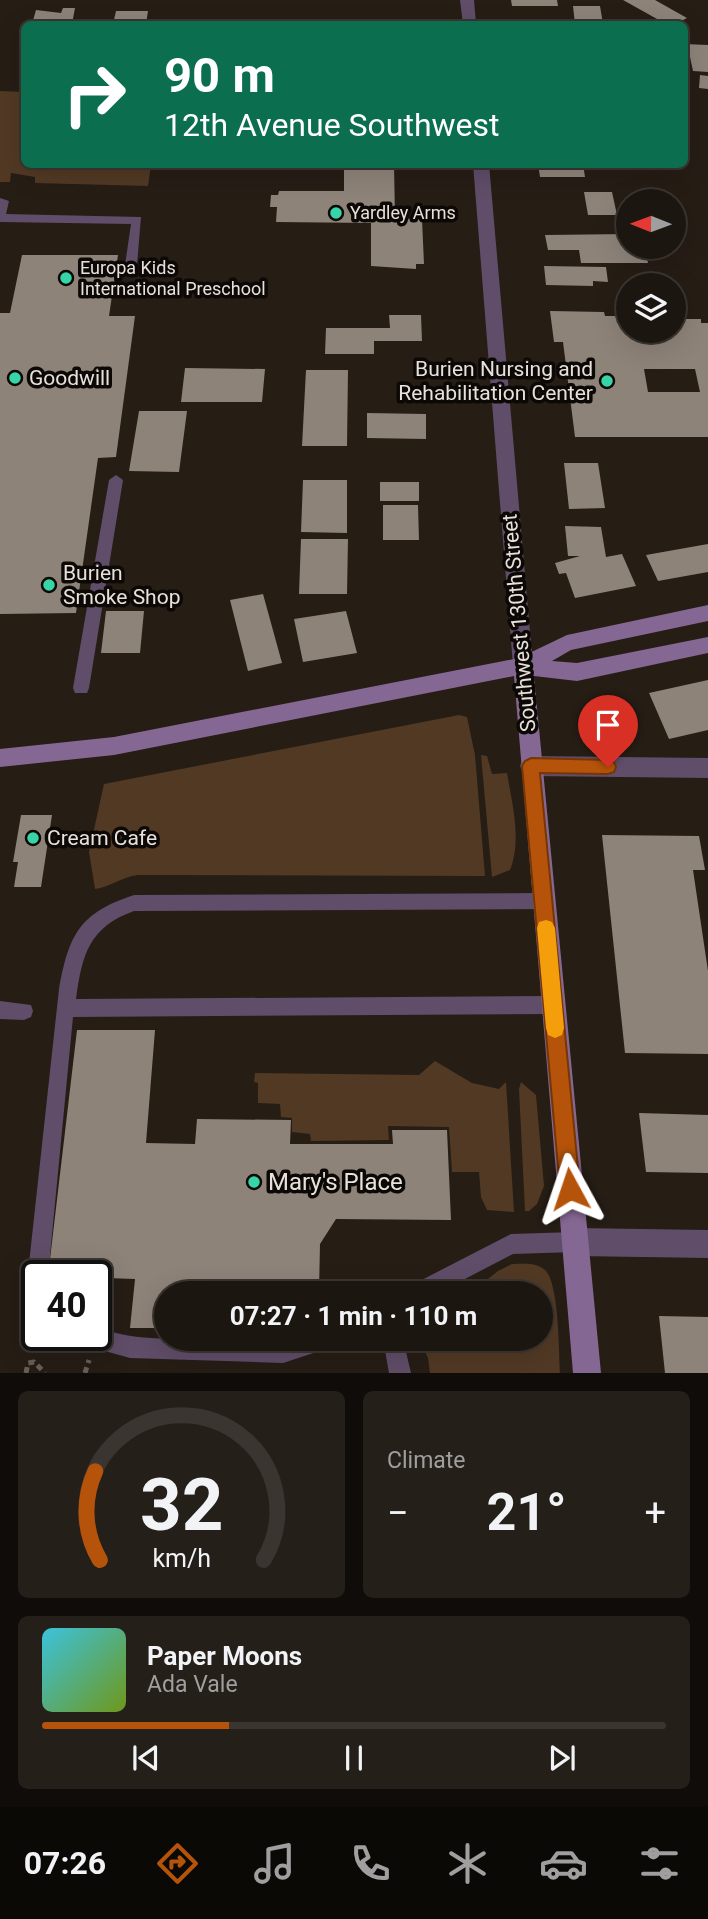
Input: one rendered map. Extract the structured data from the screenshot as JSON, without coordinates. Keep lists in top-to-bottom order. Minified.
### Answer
{"streets":{"main road":["Southwest 130th Street"]},"places":["Yardley Arms","Europa Kids International Preschool","Goodwill","Burien Nursing and Rehabilitation Center","Burien Smoke Shop","Cream Cafe","Mary's Place"],"north":"left","page":{"turn":["90 m","12th Avenue Southwest"],"limit":"40","trip":"07:27 · 1 min · 110 m","tile":"Climate","heat":["−","21°","+"],"song":["Paper Moons","Ada Vale"],"tabs":"07:26","gauge":["32","km/h"]}}
